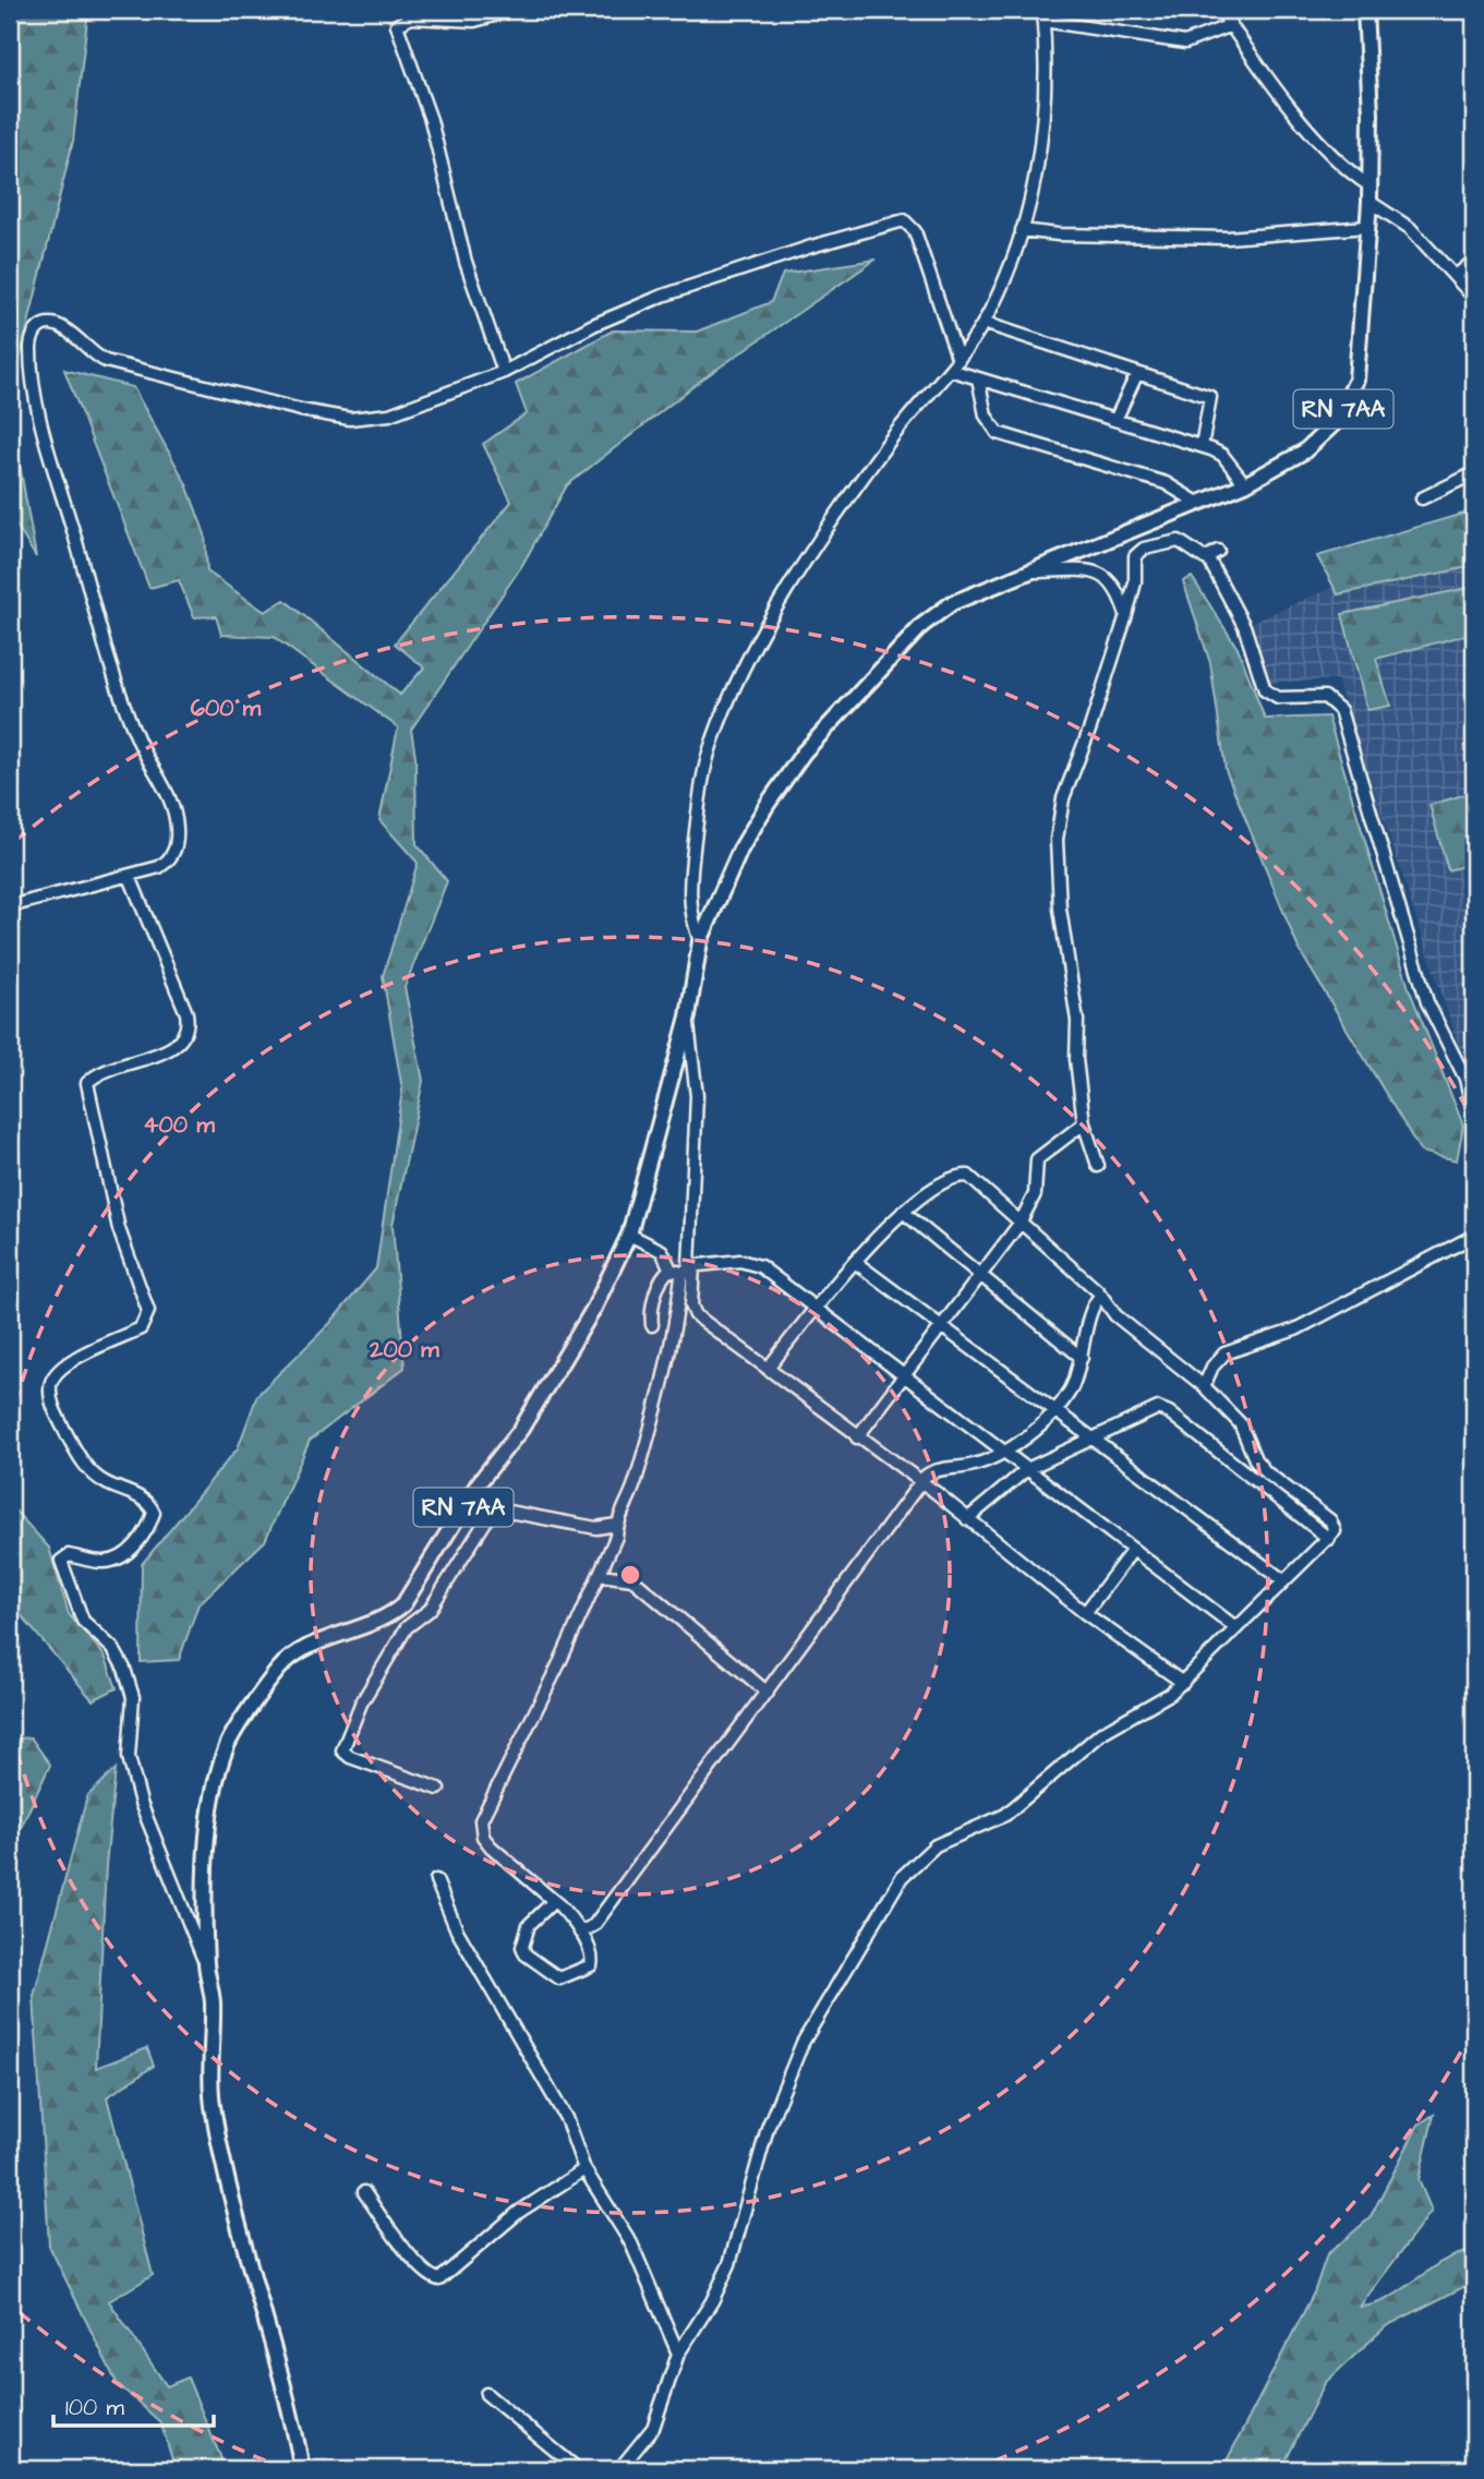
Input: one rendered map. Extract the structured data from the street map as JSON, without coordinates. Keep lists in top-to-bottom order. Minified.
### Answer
{"streets":{"main road":["RN 7AA"]},"scale_bar":"100 m","rings":["600 m","400 m","200 m"]}
